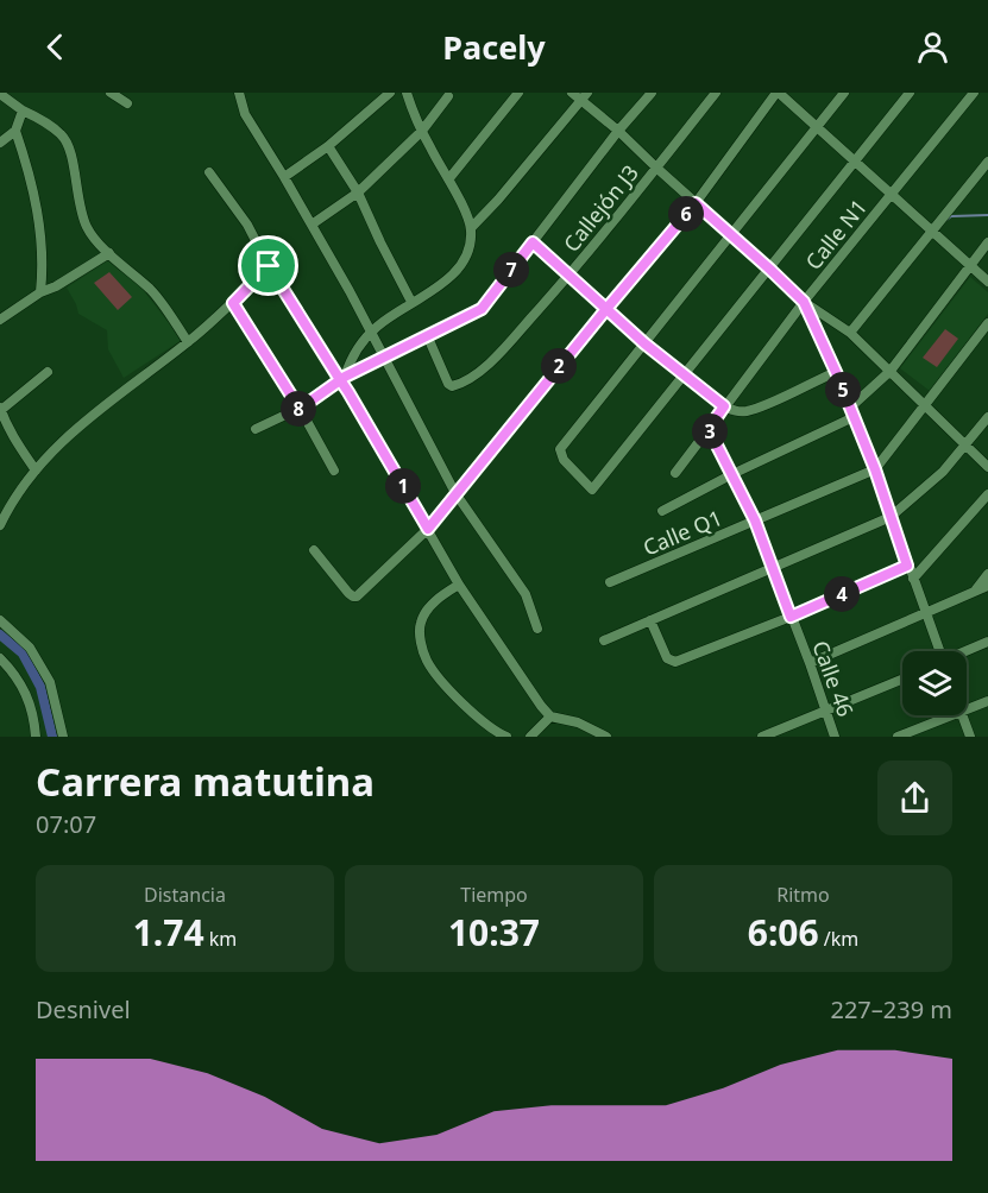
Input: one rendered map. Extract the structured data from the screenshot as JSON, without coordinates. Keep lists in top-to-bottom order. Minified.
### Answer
{"streets":{"street":["Callejón J3","Calle N1","Calle Q1","Calle 46"]},"crossings":[["Calle Q1","Calle 46"]],"page":{"header":"Pacely","pins":["6","7","2","5","8","3","1","4"],"heading":["Carrera matutina","07:07"],"stats":[["Distancia","1.74 km"],["Tiempo","10:37"],["Ritmo","6:06 /km"]],"chart":["Desnivel","227–239 m"]}}
